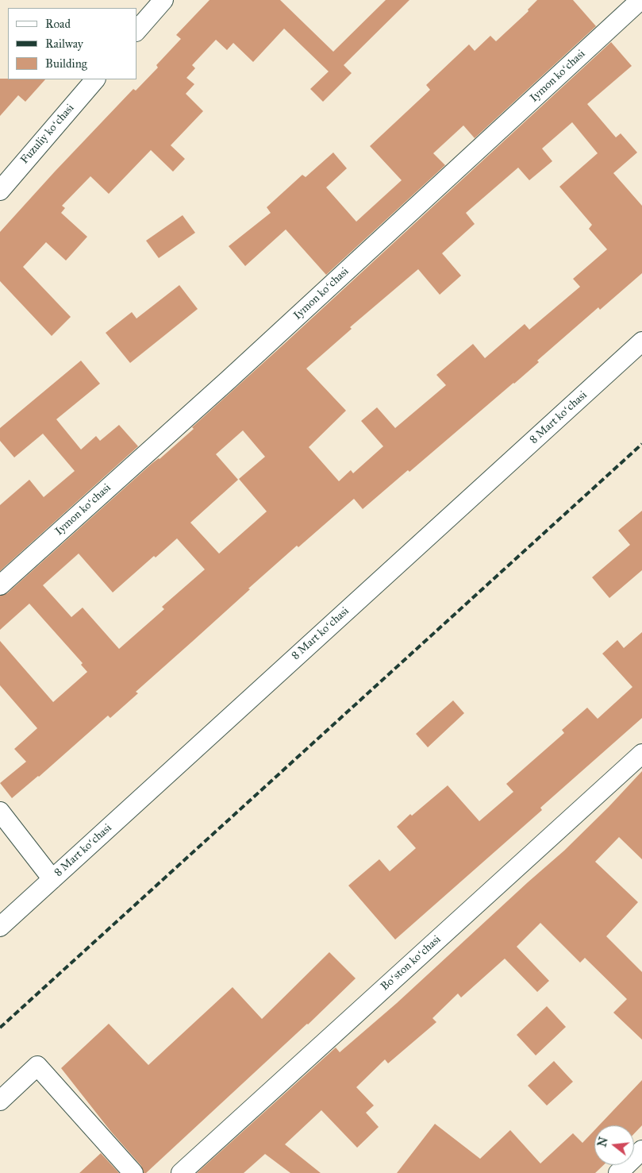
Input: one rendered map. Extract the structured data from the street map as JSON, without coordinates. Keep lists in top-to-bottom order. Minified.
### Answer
{"streets":{"street":["Iymon koʻchasi","Fuzuliy koʻchasi","8 Mart koʻchasi","Boʻston koʻchasi"]},"legend":["Road","Railway","Building"],"north":"left"}
